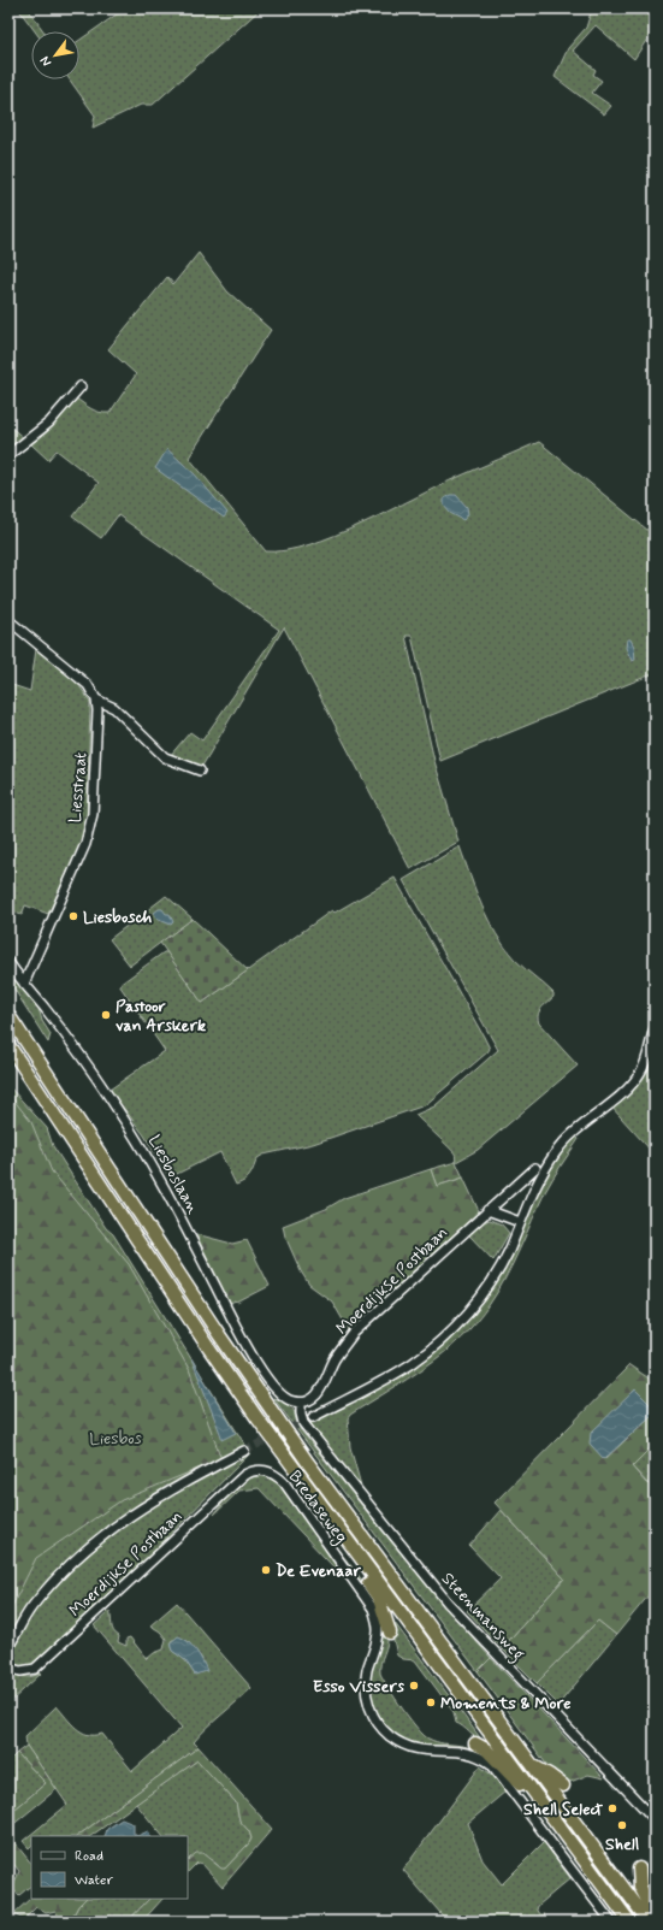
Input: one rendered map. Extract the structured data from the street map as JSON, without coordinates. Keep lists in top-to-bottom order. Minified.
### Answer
{"streets":{"street":["Liesstraat","Liesboslaan","Moerdijkse Postbaan","Bredaseweg","Steenmansweg"]},"crossings":[["Liesstraat","Liesboslaan"],["Liesboslaan","Moerdijkse Postbaan"],["Liesboslaan","Steenmansweg"],["Moerdijkse Postbaan","Bredaseweg"],["Moerdijkse Postbaan","Steenmansweg"]],"parks":["Liesbos"],"places":["Liesbosch","Pastoor van Arskerk","De Evenaar","Esso Vissers","Moments & More","Shell Select","Shell"],"legend":["Road","Water"],"north":"bottom left"}
